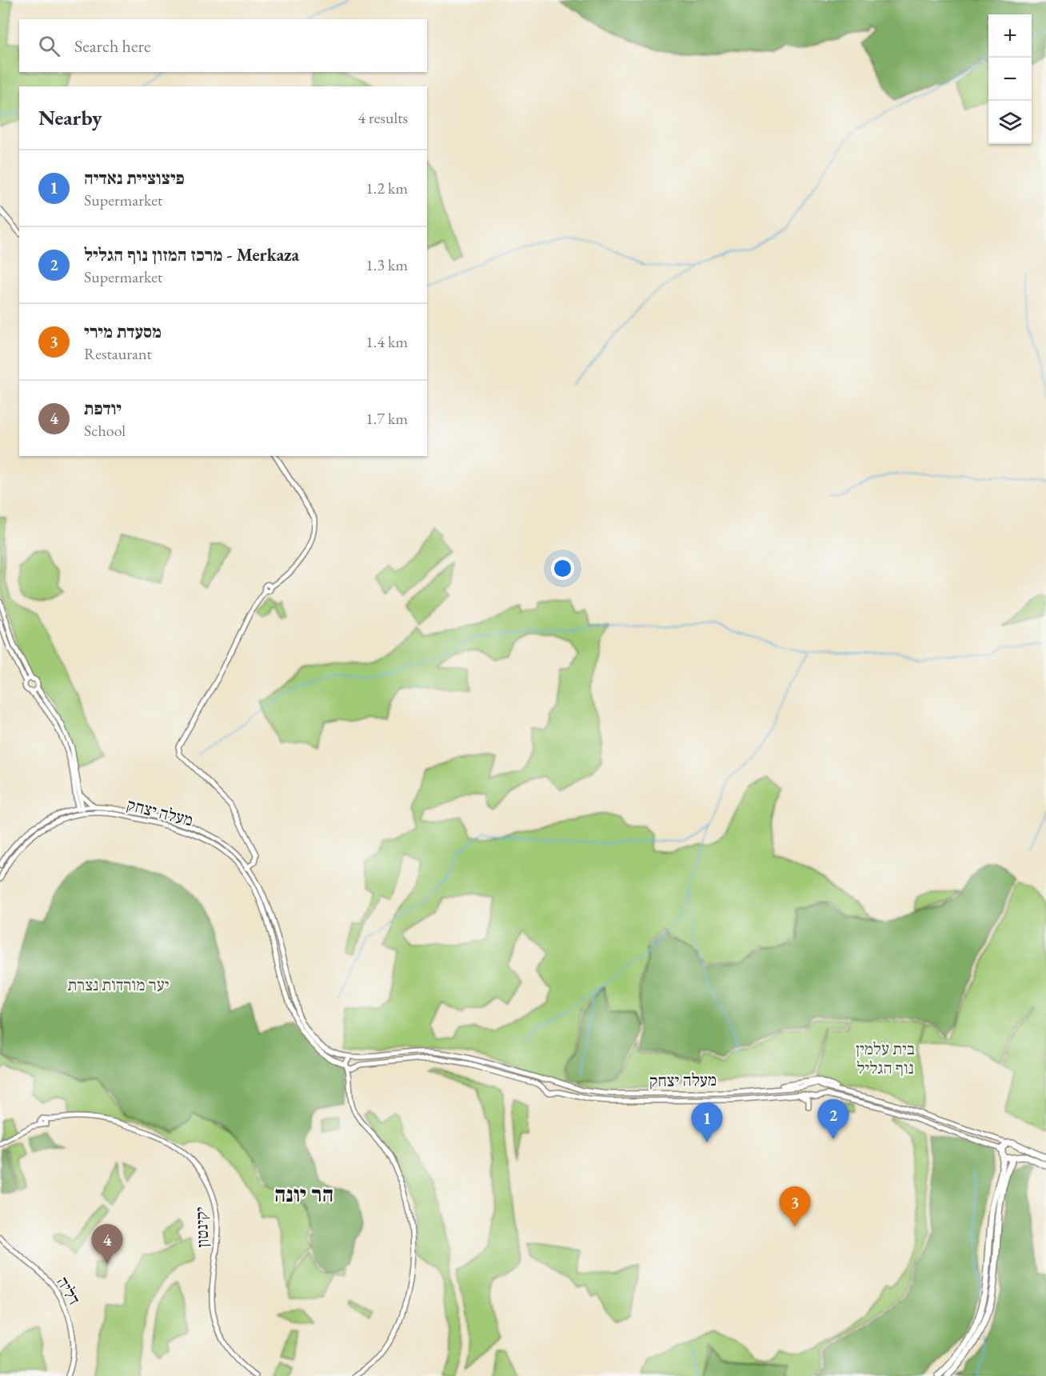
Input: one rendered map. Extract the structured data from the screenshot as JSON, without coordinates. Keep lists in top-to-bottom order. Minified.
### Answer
{"streets":{"street":["מעלה יצחק","יקינטון","דליה"]},"districts":["הר יונה"],"parks":["יער מורדות נצרת","בית עלמין נוף הגליל"],"page":{"map_buttons":["+","−"],"search":"Search here","heading":["Nearby","4 results"],"list":[{"mark":"1","name":"פיצוציית נאדיה","note":"Supermarket","value":"1.2 km"},{"mark":"2","name":"מרכז המזון נוף הגליל - Merkaza","note":"Supermarket","value":"1.3 km"},{"mark":"3","name":"מסעדת מירי","note":"Restaurant","value":"1.4 km"},{"mark":"4","name":"יודפת","note":"School","value":"1.7 km"}],"pins":["2","1","3","4"]}}
